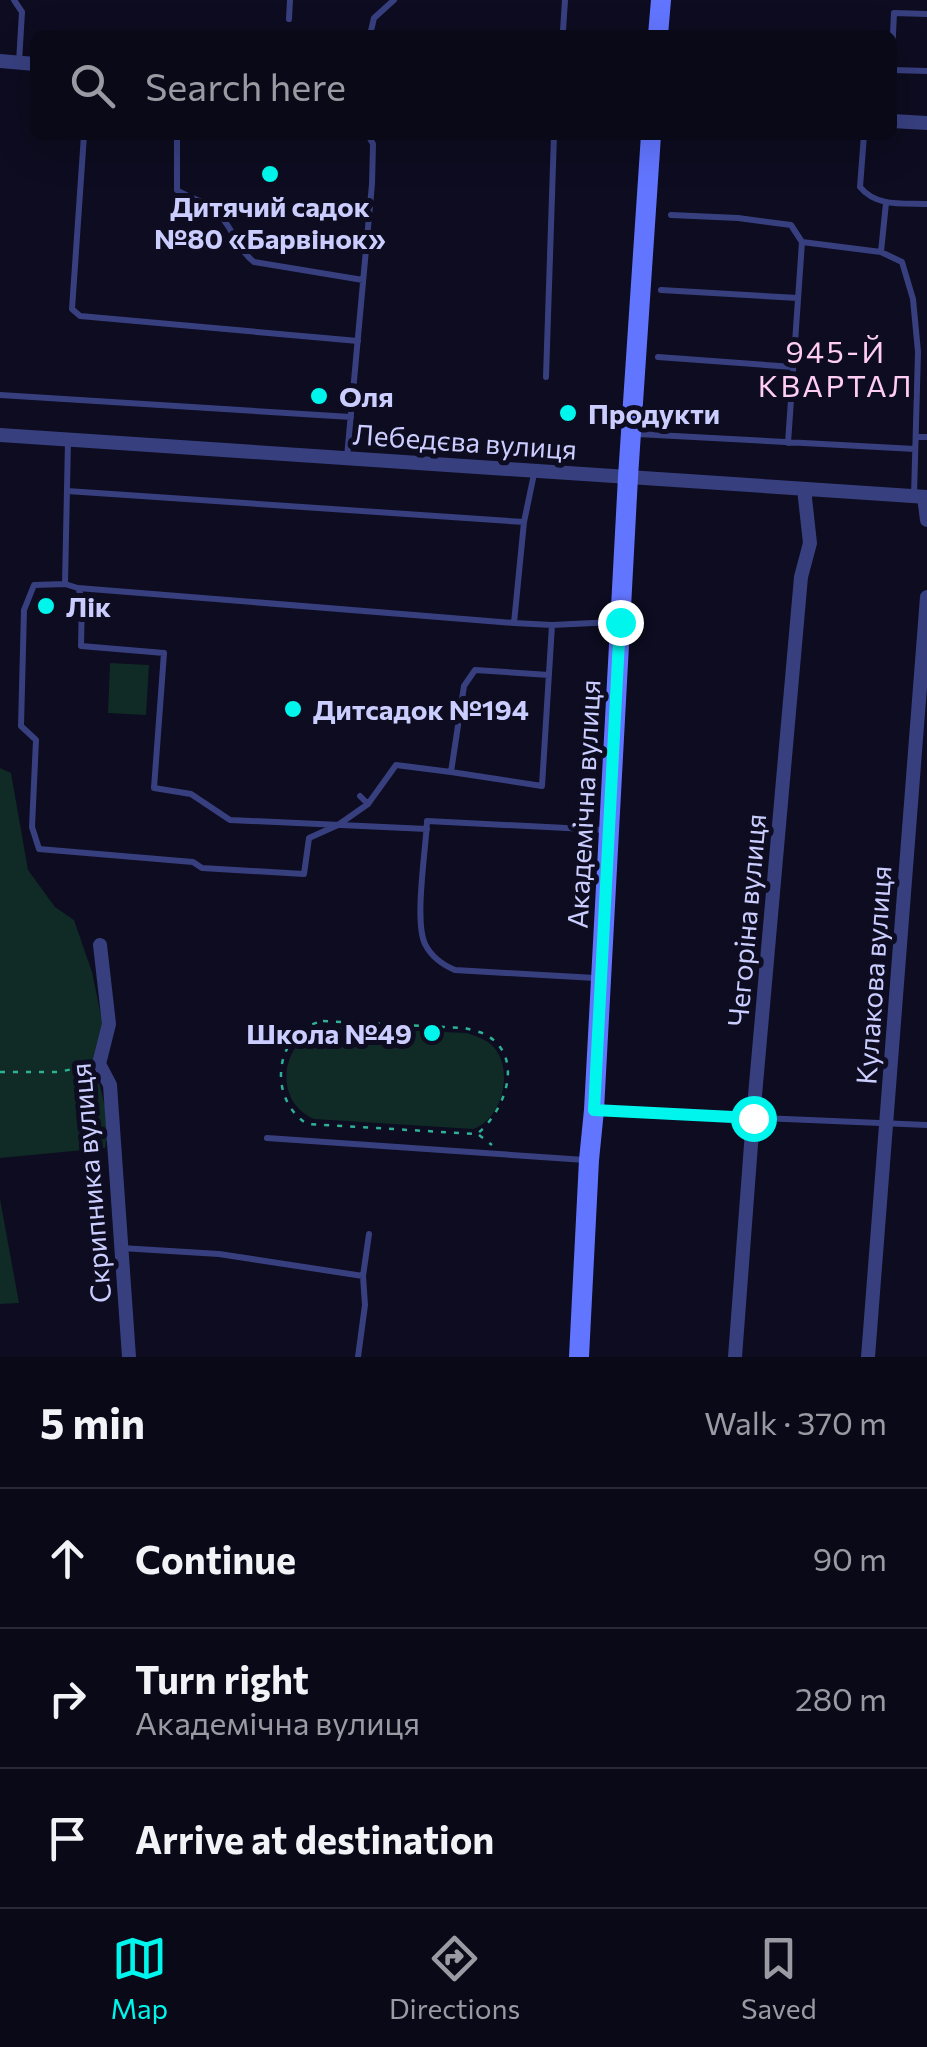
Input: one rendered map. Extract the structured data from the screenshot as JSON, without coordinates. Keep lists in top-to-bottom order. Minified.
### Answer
{"streets":{"main road":["Академічна вулиця"],"street":["Лебедєва вулиця","Чегоріна вулиця","Кулакова вулиця","Скрипника вулиця"]},"crossings":[["Лебедєва вулиця","Академічна вулиця"],["Лебедєва вулиця","Чегоріна вулиця"]],"districts":["945-Й КВАРТАЛ"],"places":["Дитячий садок №80 «Барвінок»","Оля","Продукти","Лік","Дитсадок №194","Школа №49"],"page":{"search":"Search here","heading":["5 min","Walk · 370 m"],"list":[["Continue","90 m"],["Turn right","Академічна вулиця","280 m"],"Arrive at destination"],"nav":["Map","Directions","Saved"]}}
